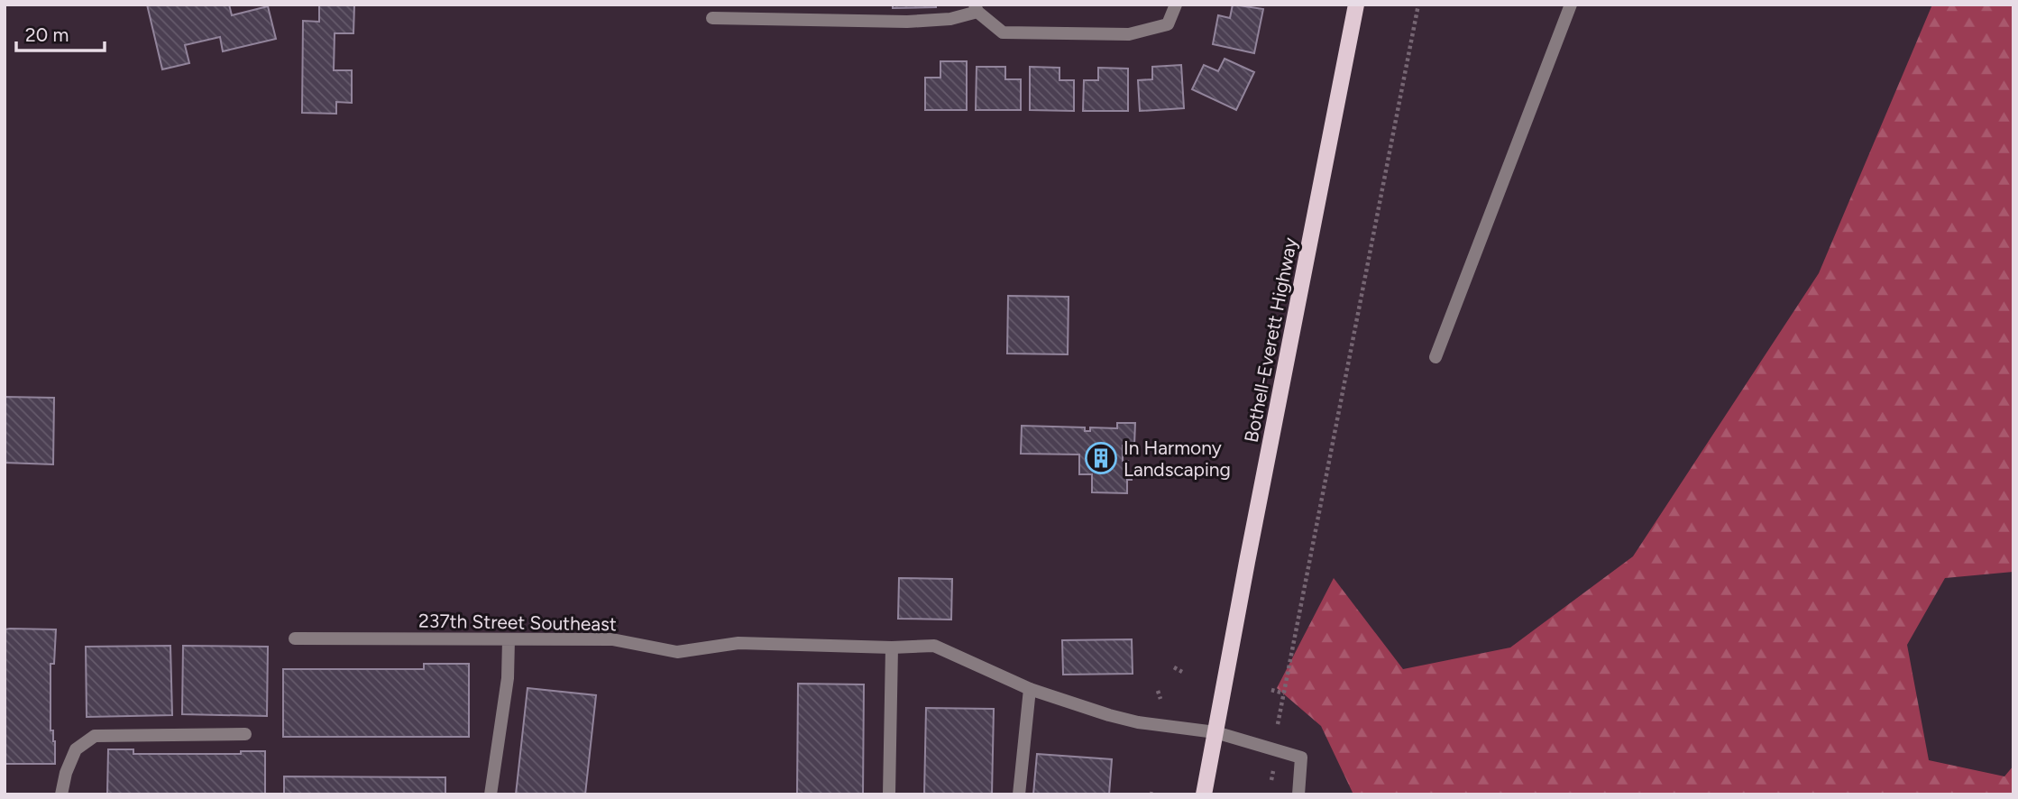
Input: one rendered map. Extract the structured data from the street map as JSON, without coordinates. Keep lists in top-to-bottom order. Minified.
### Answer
{"streets":{"main road":["Bothell-Everett Highway"],"street":["237th Street Southeast"]},"crossings":[["Bothell-Everett Highway","237th Street Southeast"]],"places":{"building":["In Harmony Landscaping"]},"scale_bar":"20 m"}
